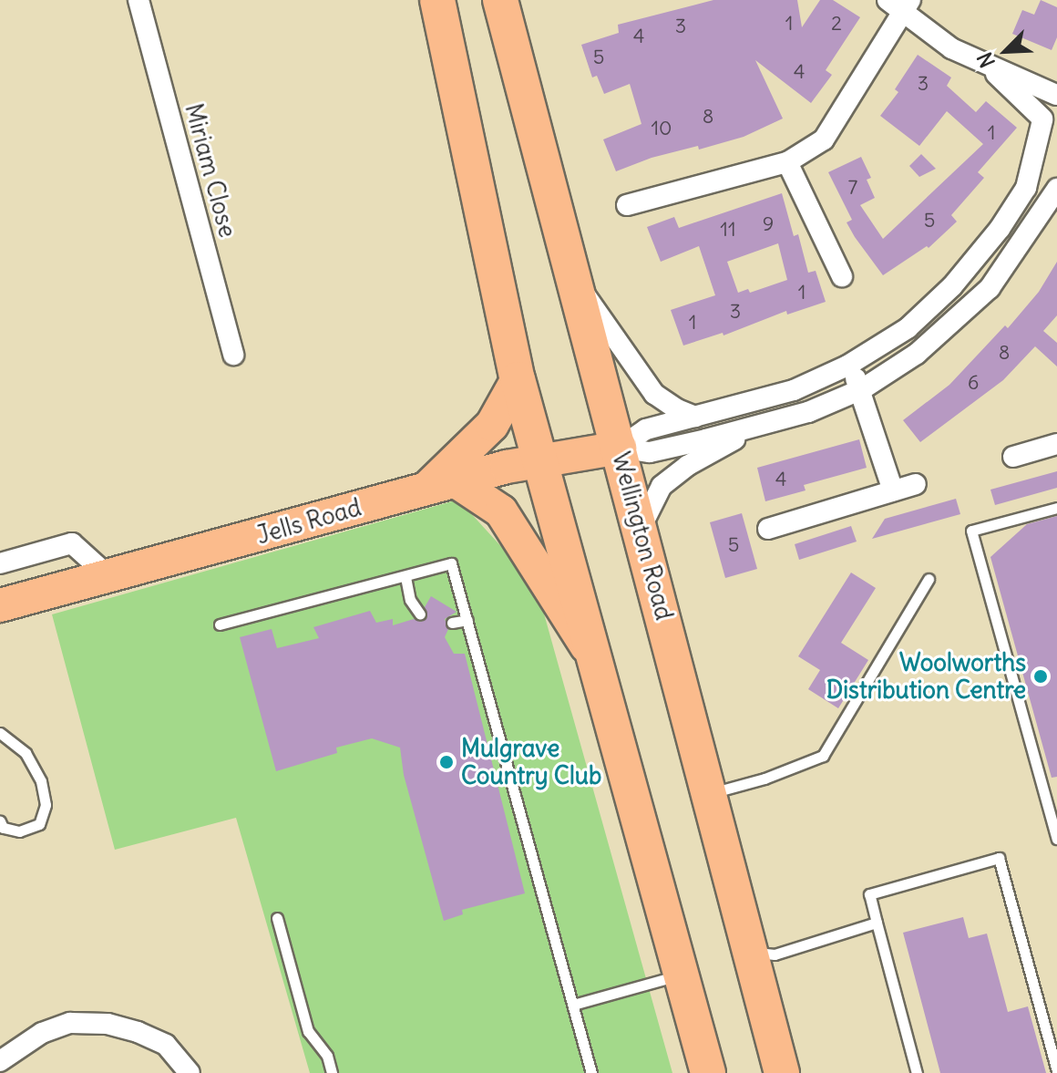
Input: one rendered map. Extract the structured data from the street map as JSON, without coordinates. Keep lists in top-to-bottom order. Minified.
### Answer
{"streets":{"highway":["Wellington Road"],"main road":["Jells Road"],"street":["Miriam Close"]},"crossings":[["Jells Road","Wellington Road"]],"places":["Woolworths Distribution Centre","Mulgrave Country Club"],"house_numbers":["1","2","3","4","5","4","3","8","10","1","7","5","9","11","1","3","1","8","6","4","5"],"north":"bottom left"}
